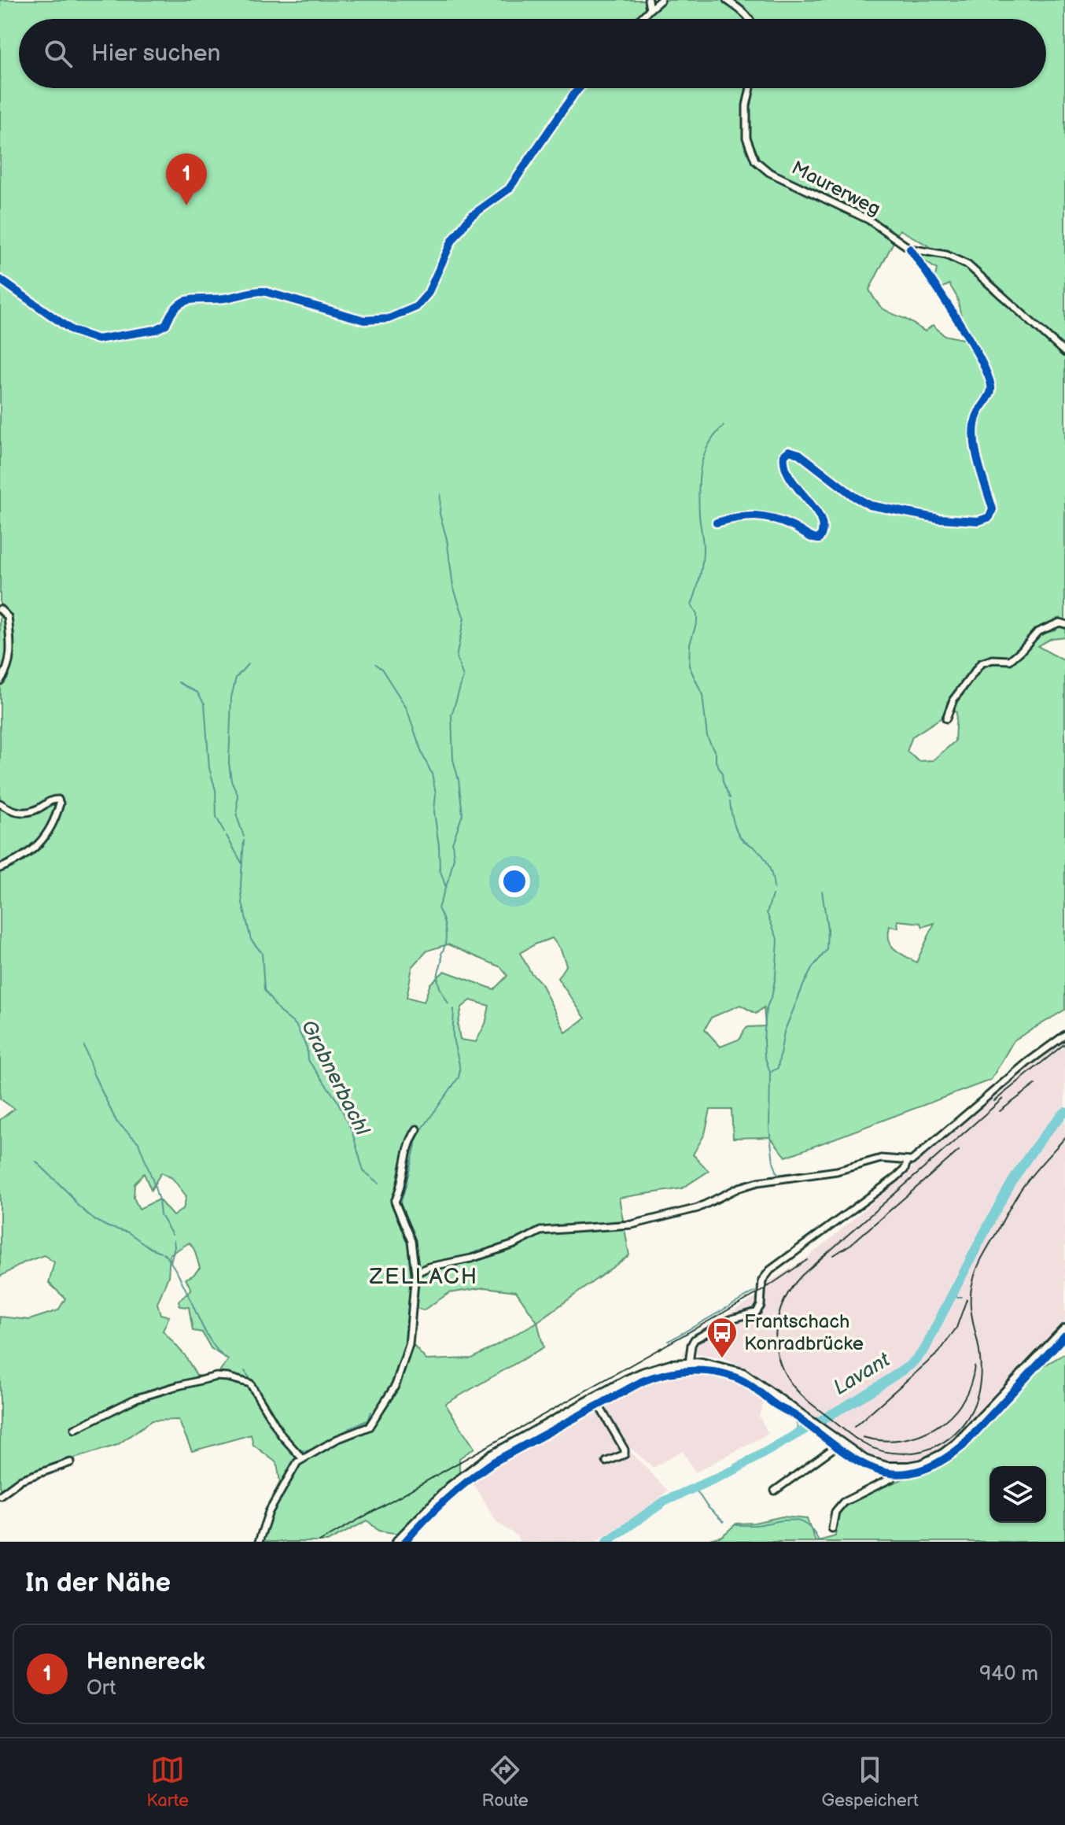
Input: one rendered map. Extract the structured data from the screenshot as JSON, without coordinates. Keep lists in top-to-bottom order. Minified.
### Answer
{"streets":{"street":["Maurerweg"]},"districts":["ZELLACH"],"water":["Grabnerbachl","Lavant"],"places":{"bus stop":["Frantschach Konradbrücke"]},"page":{"search":"Hier suchen","pins":"1","heading":"In der Nähe","list":[{"mark":"1","name":"Hennereck","note":"Ort","value":"940 m"}],"nav":["Karte","Route","Gespeichert"]}}
